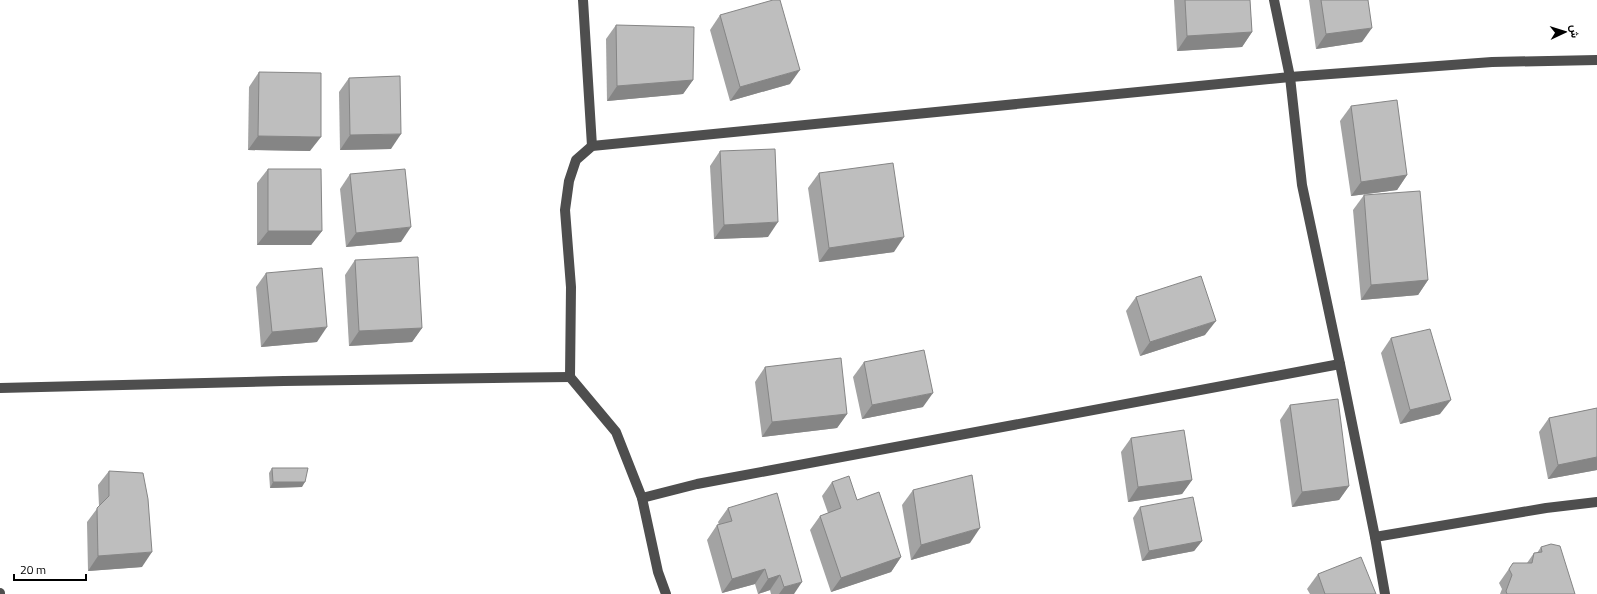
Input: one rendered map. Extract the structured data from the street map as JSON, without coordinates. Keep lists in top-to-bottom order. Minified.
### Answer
{"scale_bar":"20 m","north":"right"}
